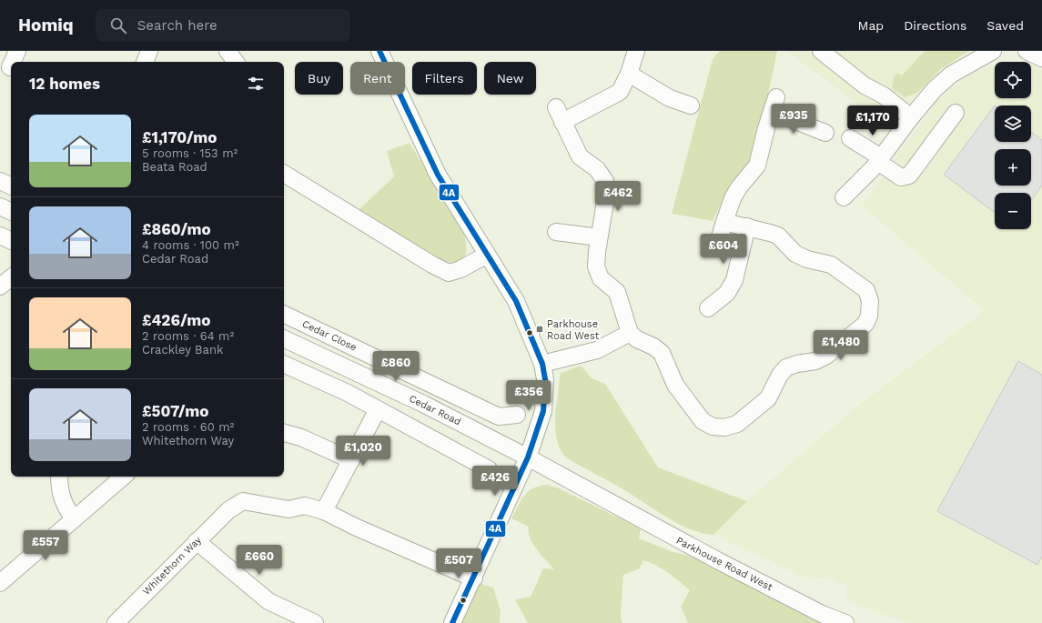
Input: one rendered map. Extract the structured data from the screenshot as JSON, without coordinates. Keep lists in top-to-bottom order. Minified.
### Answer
{"streets":{"street":["Cedar Close","Cedar Road","Parkhouse Road West","Whitethorn Way"]},"crossings":[["Cedar Road","Parkhouse Road West"]],"places":{"transit":["Parkhouse Road West"]},"lines":["transit line 4A"],"page":{"header":"Homiq","search":"Search here","nav":["Map","Directions","Saved"],"map_buttons":["+","−"],"chip":["Buy","Rent","Filters","New"],"heading":"12 homes","price":["£935","£1,170","£462","£604","£1,480","£860","£356","£1,020","£426","£557","£660","£507"],"list":[{"name":"£1,170/mo","note":"5 rooms · 153 m² · Beata Road"},{"name":"£860/mo","note":"4 rooms · 100 m² · Cedar Road"},{"name":"£426/mo","note":"2 rooms · 64 m² · Crackley Bank"},{"name":"£507/mo","note":"2 rooms · 60 m² · Whitethorn Way"}]}}
